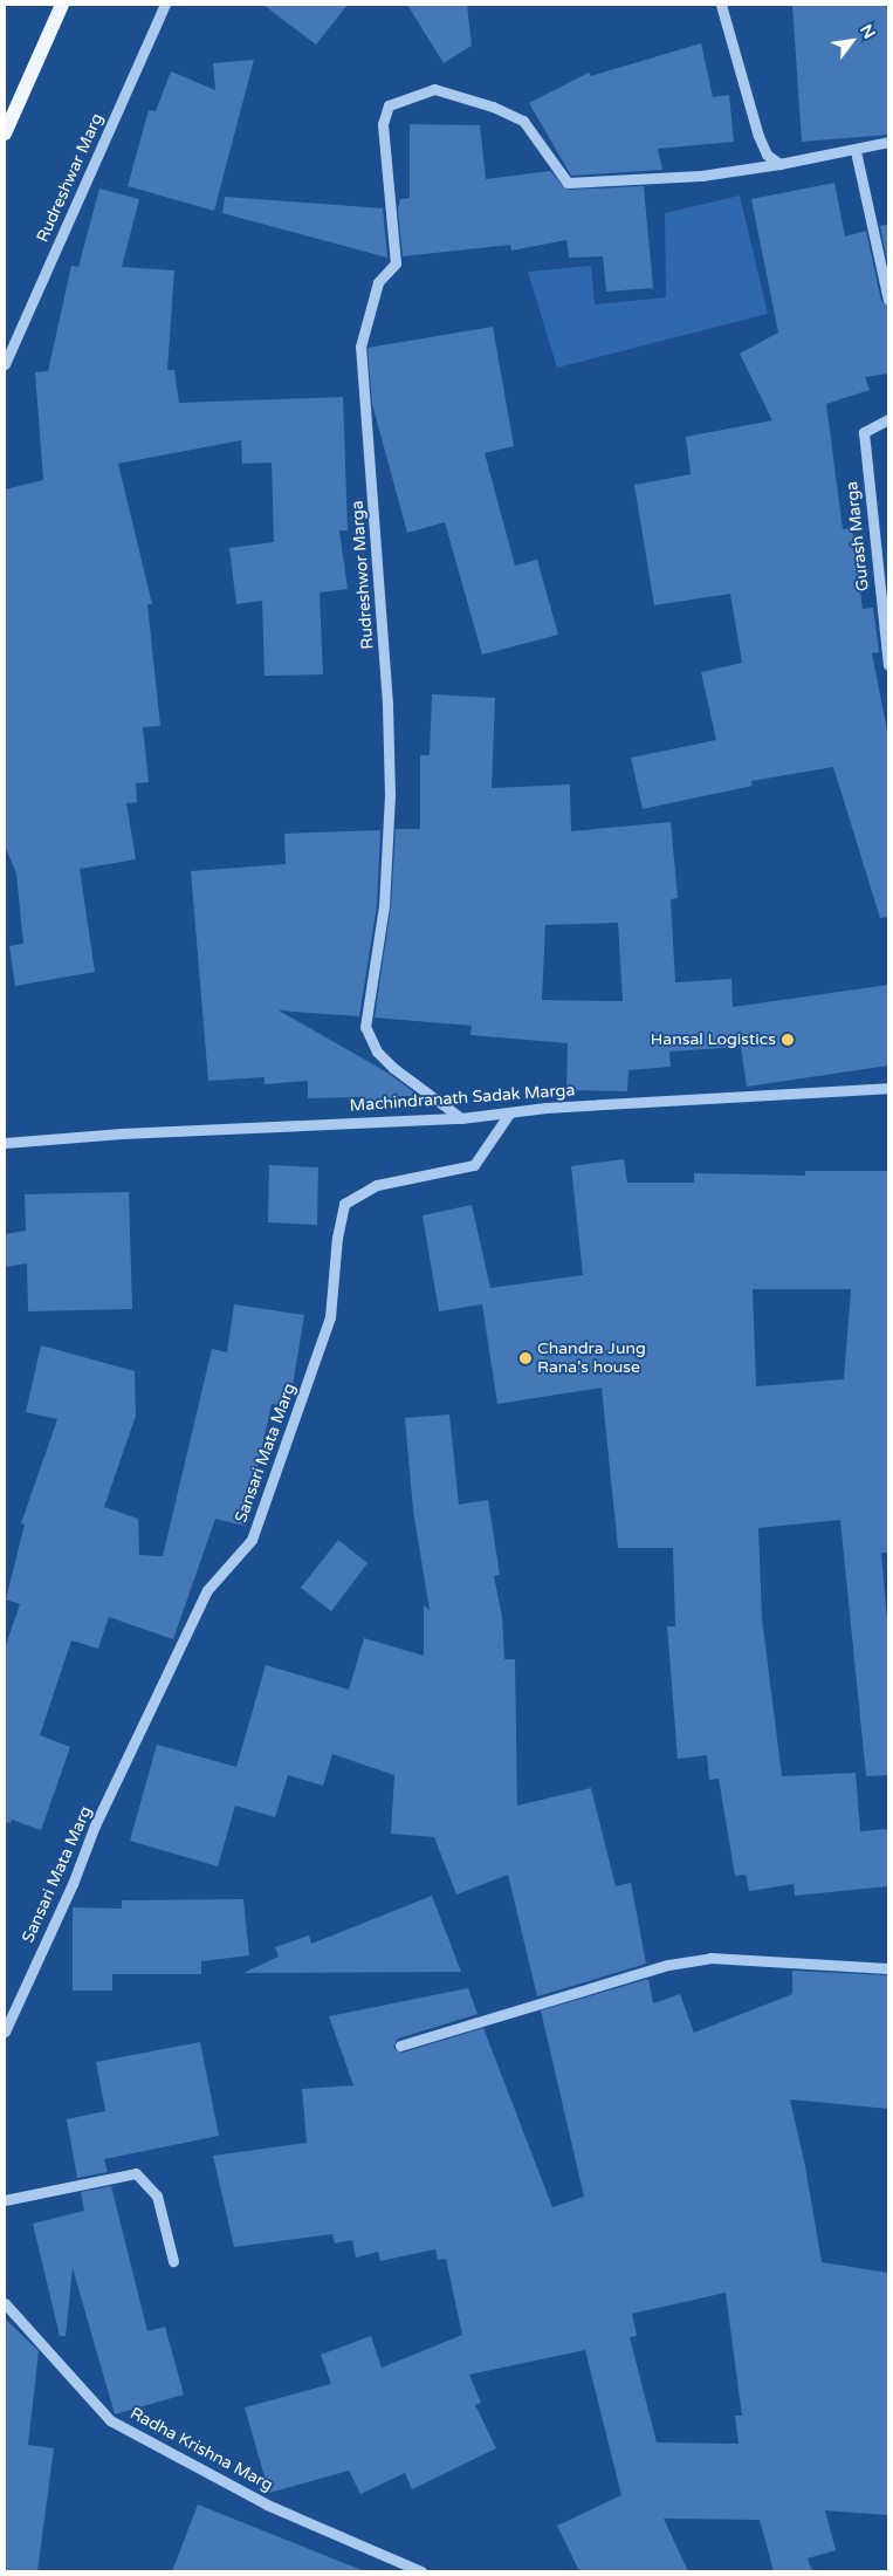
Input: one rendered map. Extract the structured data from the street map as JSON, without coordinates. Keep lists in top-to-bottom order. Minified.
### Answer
{"streets":{"street":["Rudreshwar Marg","Gurash Marga","Rudreshwor Marga","Machindranath Sadak Marga","Sansari Mata Marg","Radha Krishna Marg"]},"crossings":[["Rudreshwor Marga","Machindranath Sadak Marga"],["Machindranath Sadak Marga","Sansari Mata Marg"]],"places":["Hansal Logistics","Chandra Jung Rana's house"],"north":"top right"}
